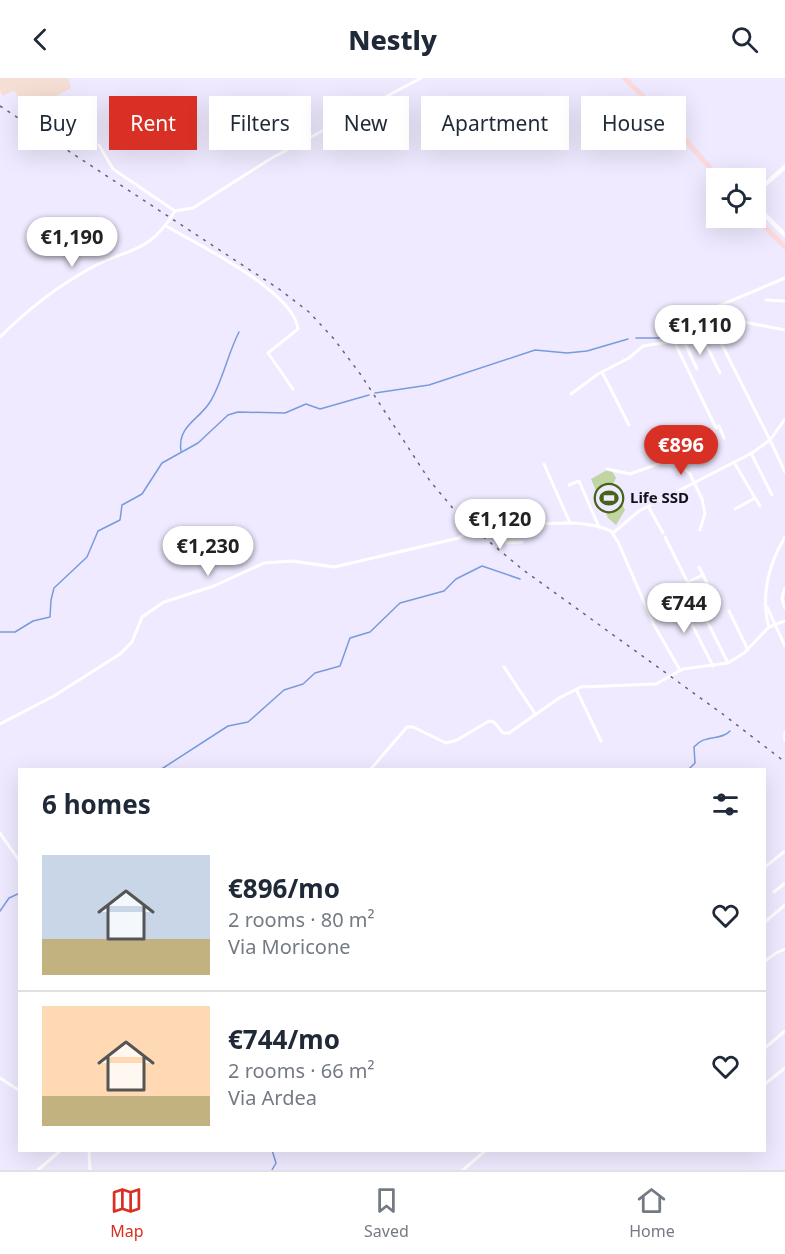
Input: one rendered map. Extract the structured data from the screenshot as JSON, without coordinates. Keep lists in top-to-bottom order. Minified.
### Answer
{"places":{"sports":["Life SSD"]},"page":{"header":"Nestly","chip":["Buy","Rent","Filters","New","Apartment","House"],"price":["€1,190","€1,110","€896","€1,120","€1,230","€744"],"heading":"6 homes","list":[{"name":"€896/mo","note":"2 rooms · 80 m² · Via Moricone"},{"name":"€744/mo","note":"2 rooms · 66 m² · Via Ardea"}],"tabs":["Map","Saved","Home"]}}
